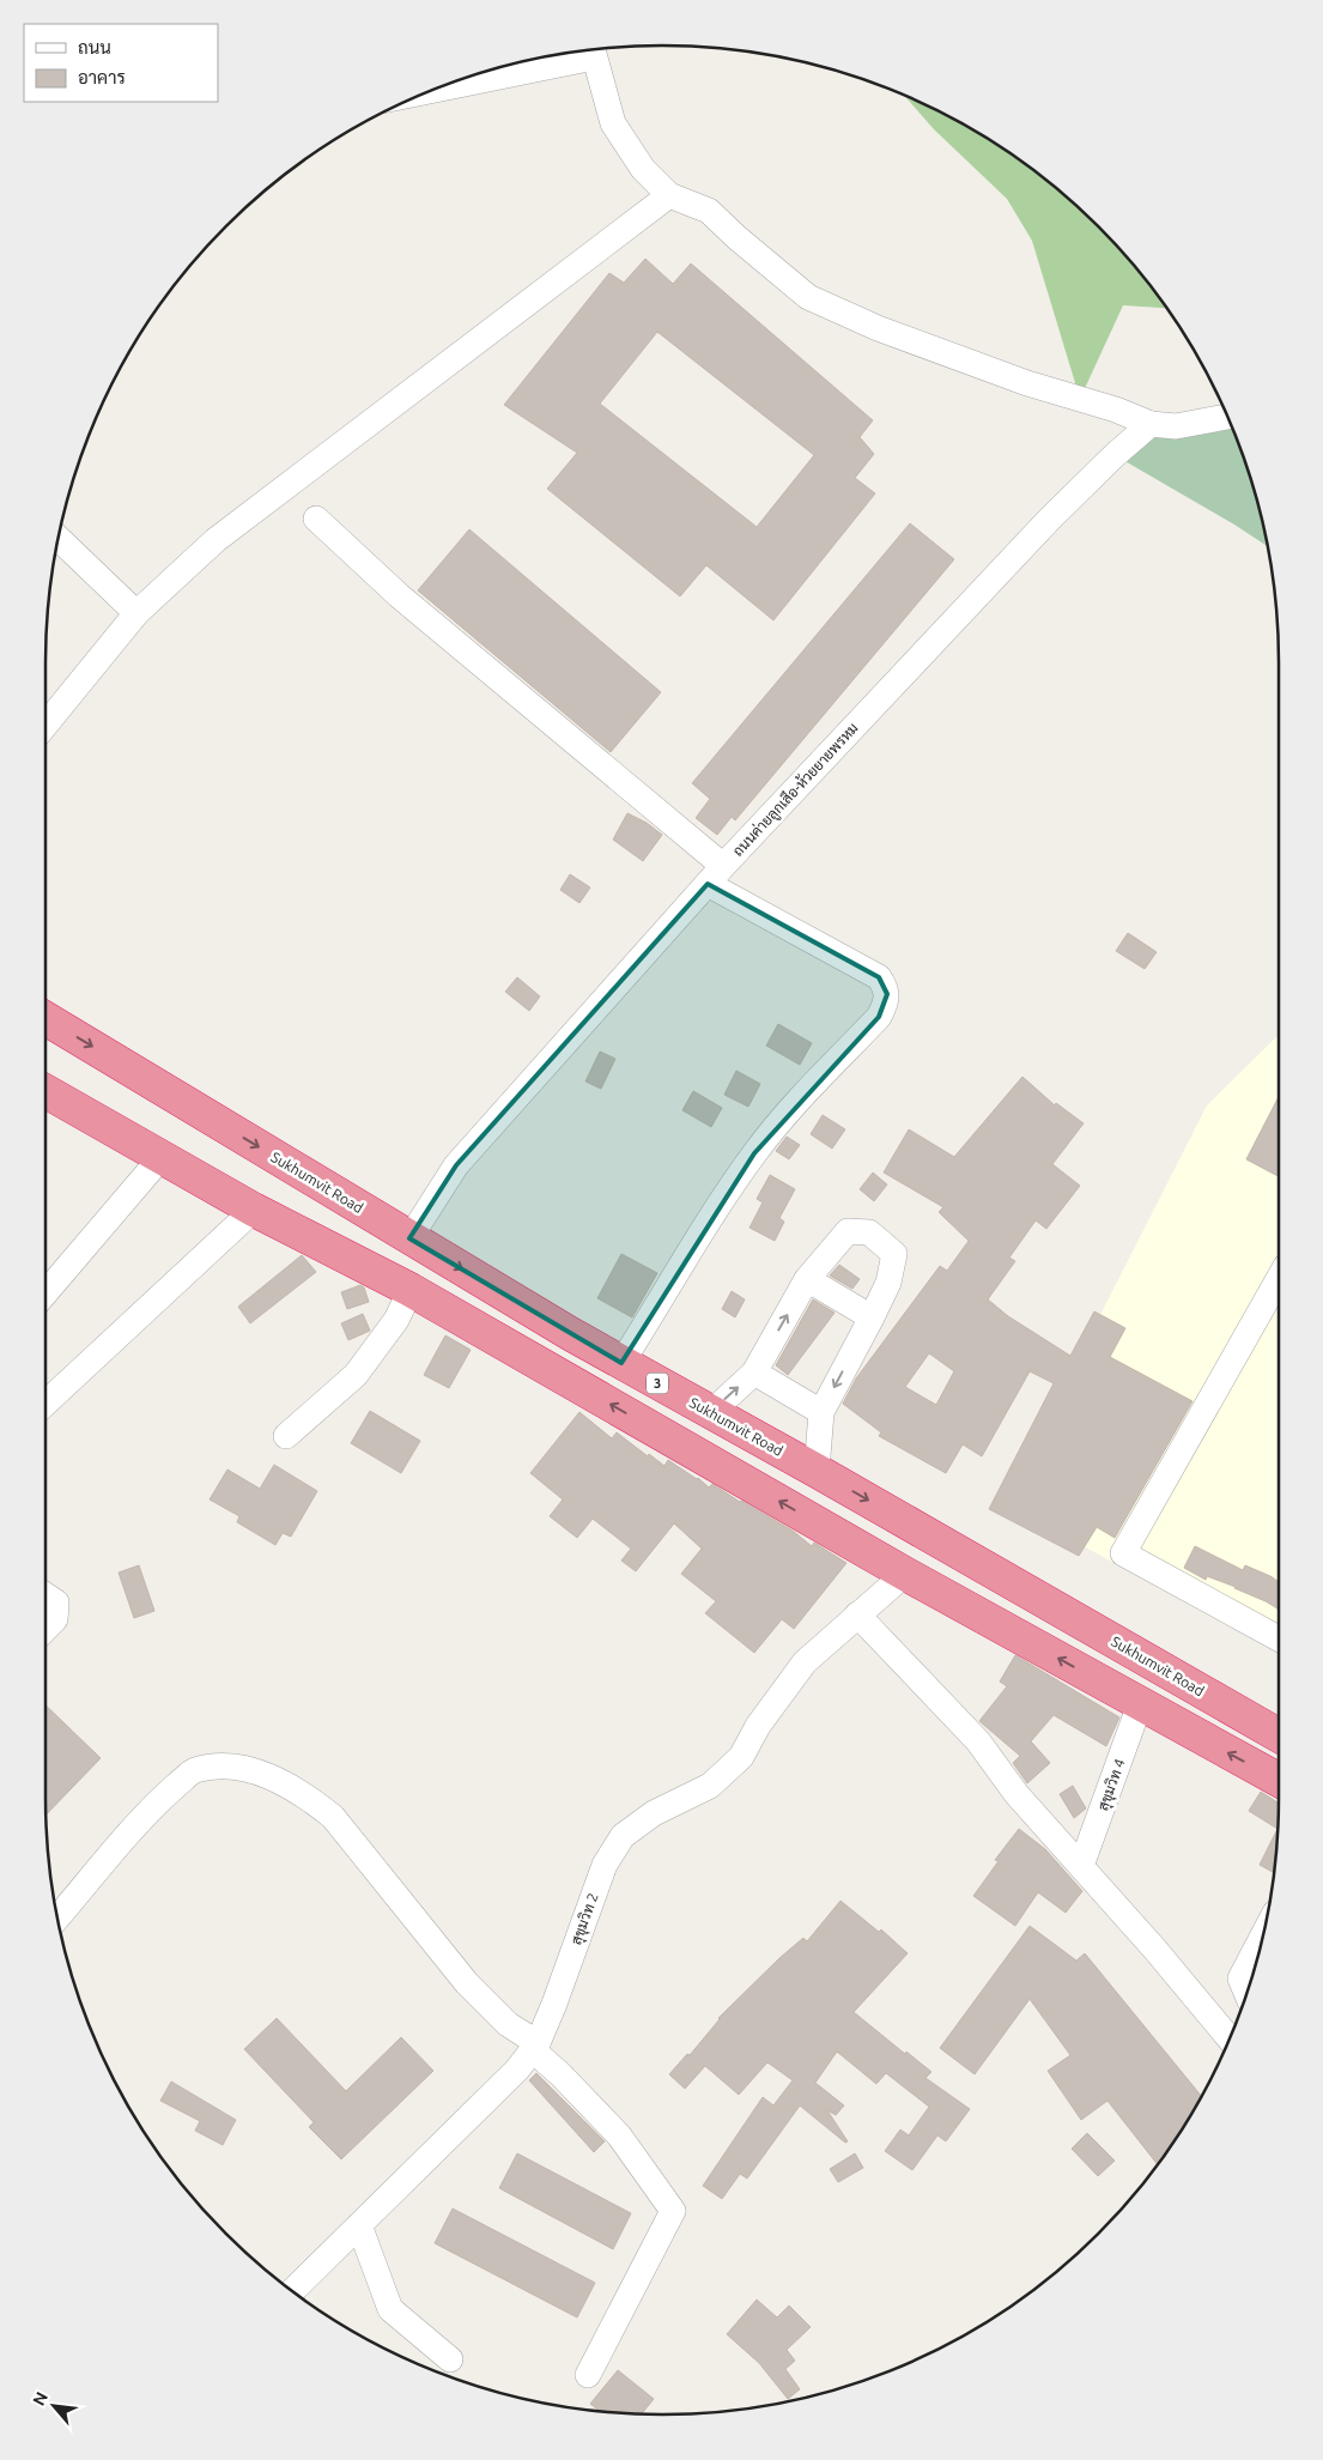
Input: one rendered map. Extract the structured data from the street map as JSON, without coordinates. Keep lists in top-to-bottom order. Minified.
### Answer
{"streets":{"highway":["Sukhumvit Road","3"],"street":["ถนนค่ายลูกเสึอ-ห้วยยายพรหม","สุขุมวิท 4","สุขุมวิท 2"]},"crossings":[["ถนนค่ายลูกเสึอ-ห้วยยายพรหม","Sukhumvit Road"]],"legend":["ถนน","อาคาร"],"north":"top left"}
